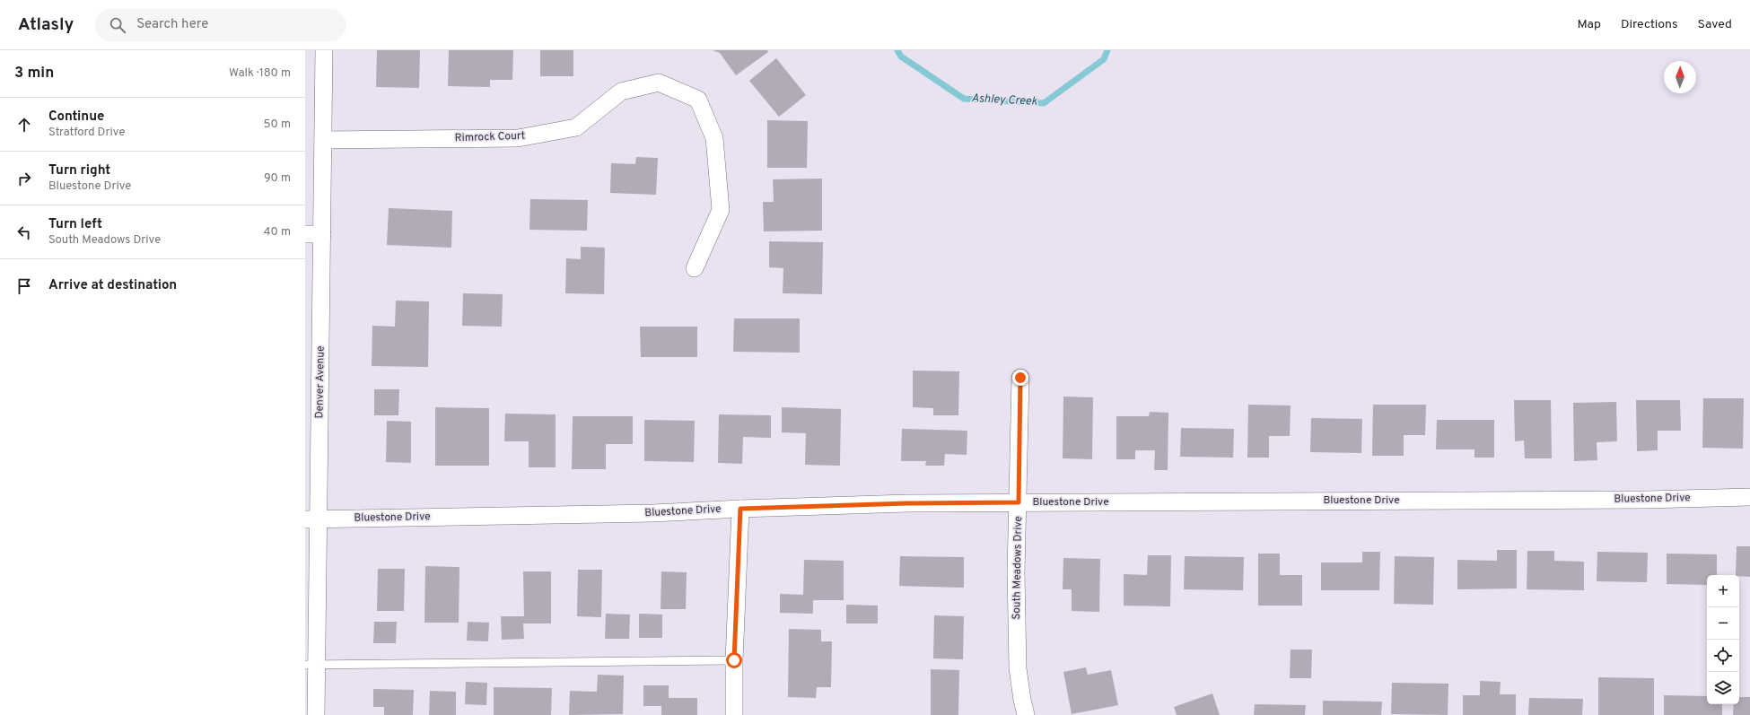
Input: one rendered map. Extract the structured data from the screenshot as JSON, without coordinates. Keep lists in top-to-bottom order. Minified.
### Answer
{"streets":{"street":["Rimrock Court","Denver Avenue","Bluestone Drive","South Meadows Drive"]},"crossings":[["Rimrock Court","Denver Avenue"],["Denver Avenue","Bluestone Drive"],["Bluestone Drive","South Meadows Drive"]],"water":["Ashley Creek"],"north":"top","page":{"header":"Atlasly","search":"Search here","nav":["Map","Directions","Saved"],"heading":["3 min","Walk · 180 m"],"list":[["Continue","Stratford Drive","50 m"],["Turn right","Bluestone Drive","90 m"],["Turn left","South Meadows Drive","40 m"],"Arrive at destination"],"map_buttons":["+","−"]}}
